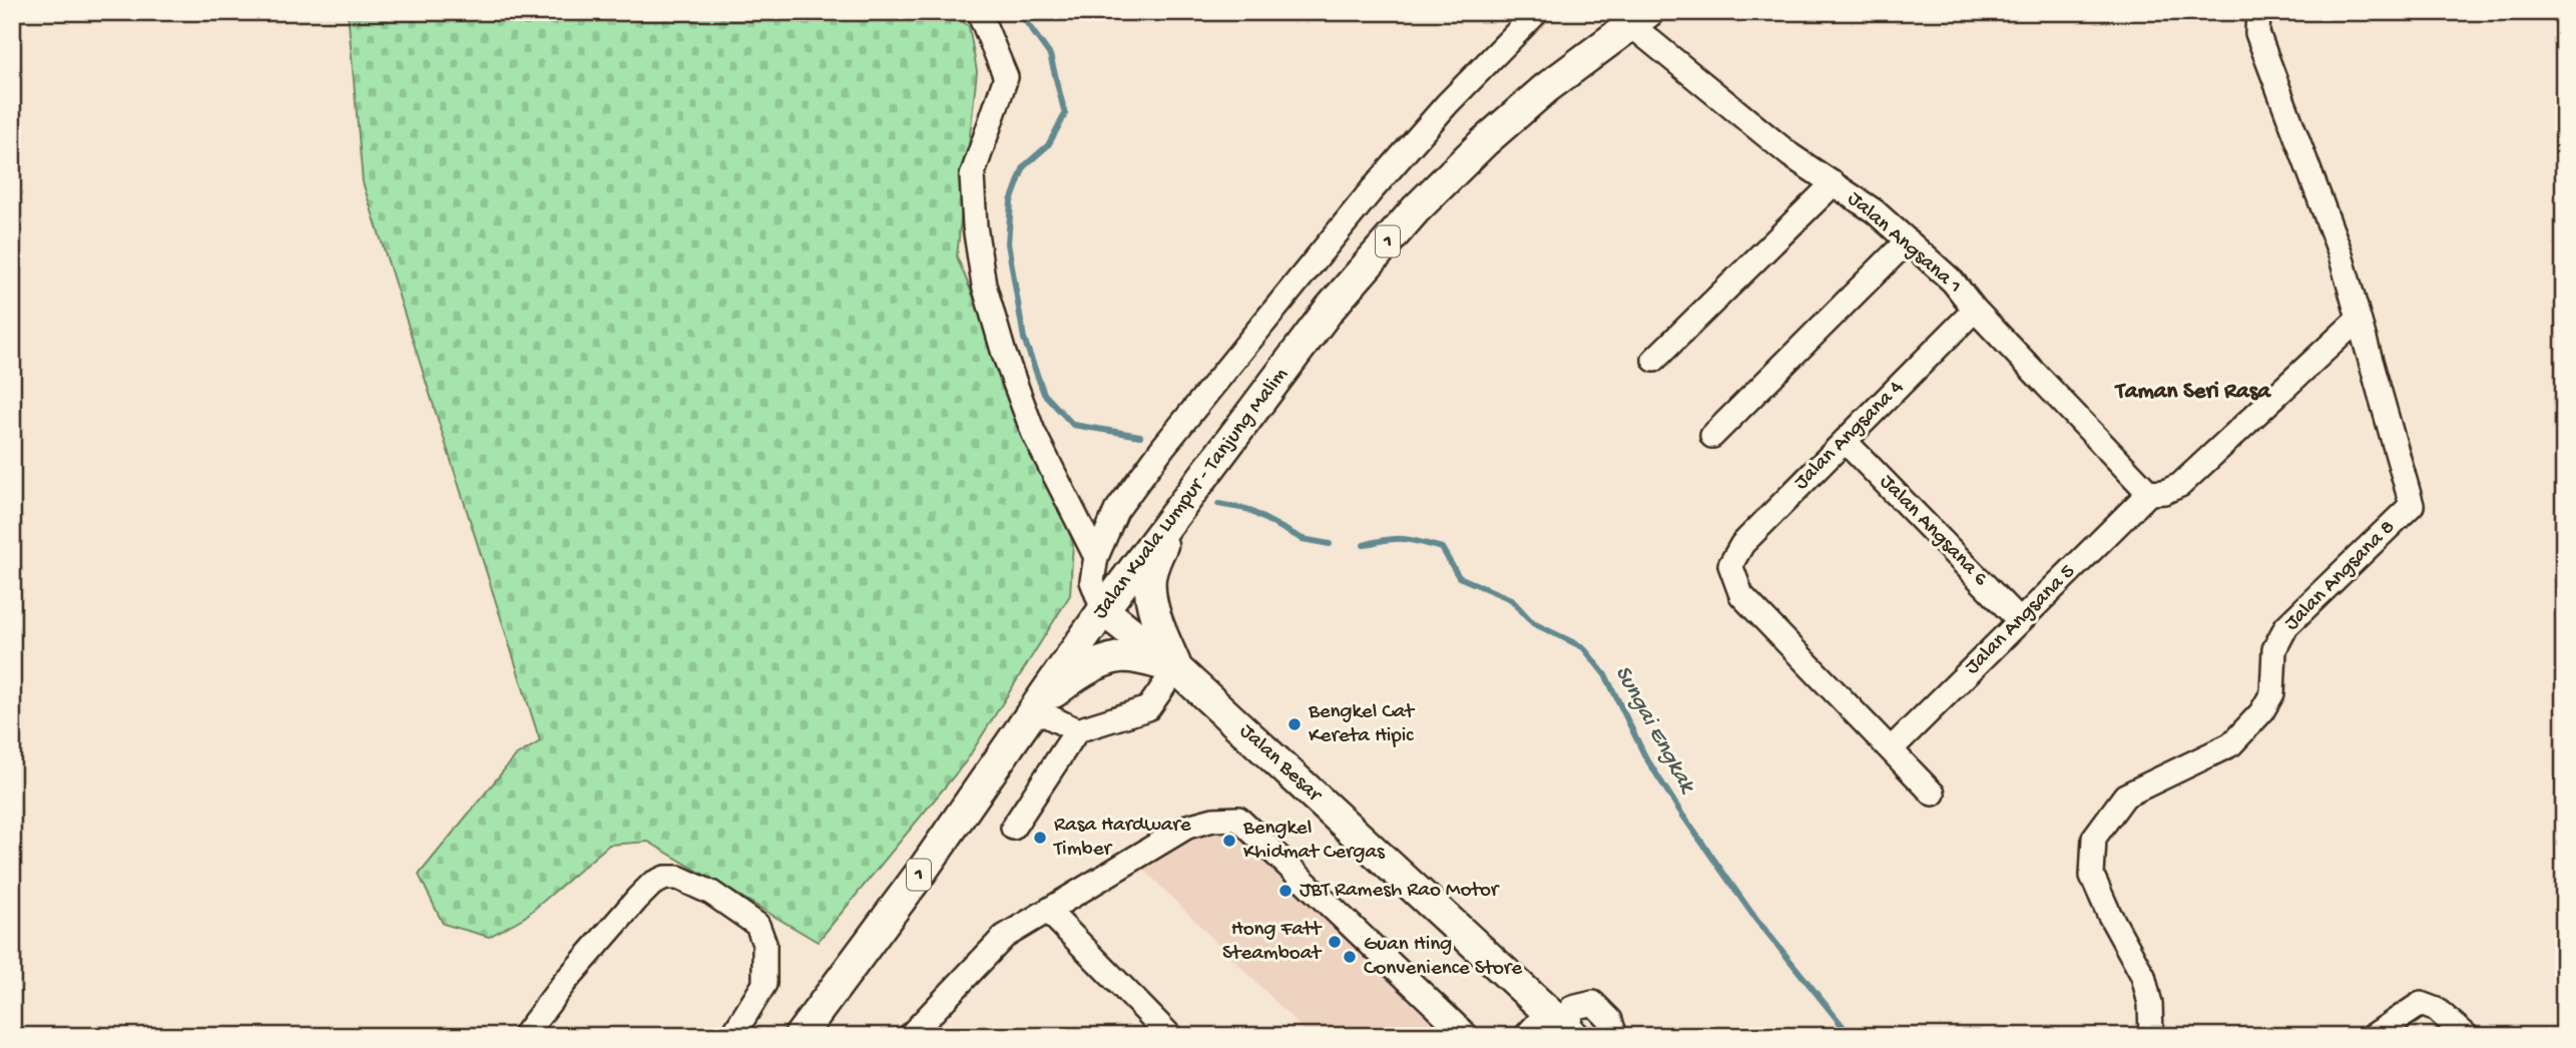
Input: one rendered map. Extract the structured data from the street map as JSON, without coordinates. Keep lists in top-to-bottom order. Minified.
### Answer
{"streets":{"main road":["1","Jalan Kuala Lumpur - Tanjung Malim","Jalan Besar"],"street":["Jalan Angsana 1","Jalan Angsana 4","Jalan Angsana 6","Jalan Angsana 8","Jalan Angsana 5"]},"crossings":[["Jalan Angsana 1","Jalan Angsana 4"],["Jalan Angsana 1","Jalan Kuala Lumpur - Tanjung Malim"],["Jalan Angsana 1","Jalan Angsana 5"],["Jalan Angsana 4","Jalan Angsana 6"],["Jalan Angsana 4","Jalan Angsana 5"],["Jalan Kuala Lumpur - Tanjung Malim","Jalan Besar"],["Jalan Angsana 6","Jalan Angsana 5"]],"districts":["Taman Seri Rasa"],"water":["Sungai Engkak"],"places":["Bengkel Cat Kereta Hipic","Rasa Hardware Timber","Bengkel Khidmat Cergas","JBT Ramesh Rao Motor","Hong Fatt Steamboat","Guan Hing Convenience Store"]}
